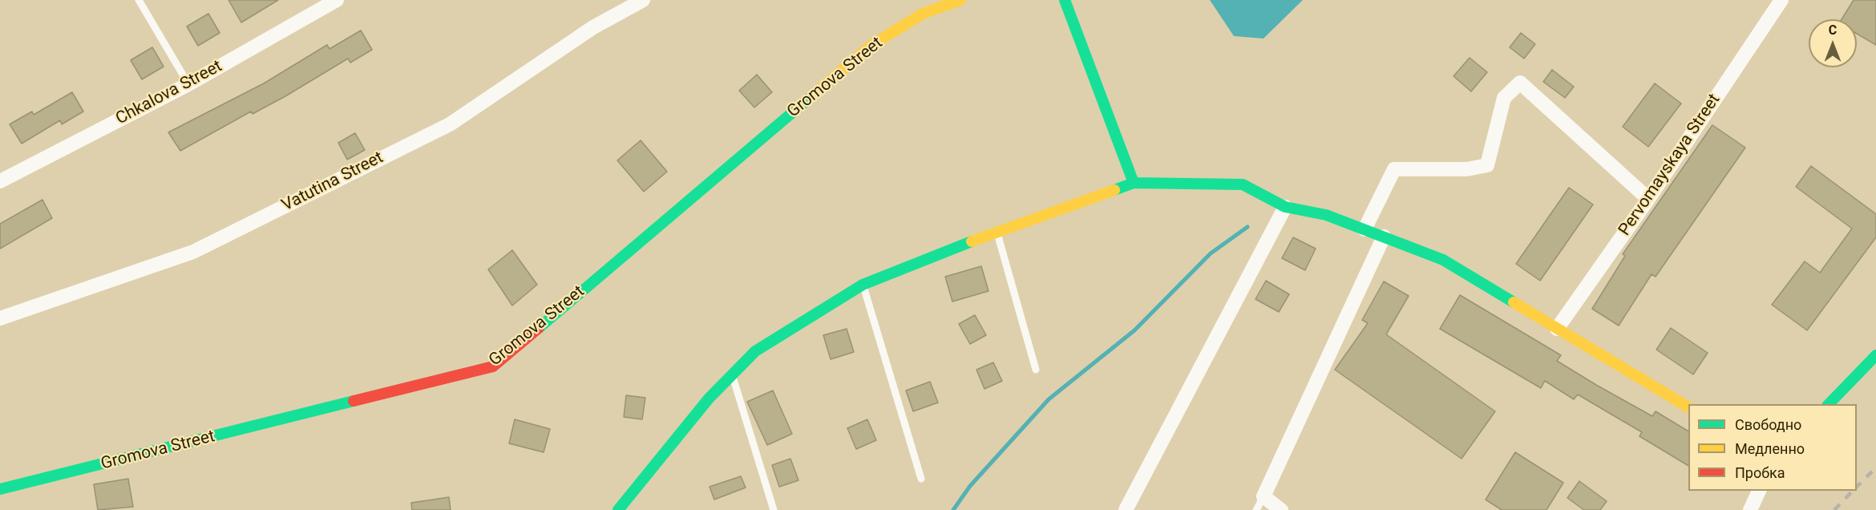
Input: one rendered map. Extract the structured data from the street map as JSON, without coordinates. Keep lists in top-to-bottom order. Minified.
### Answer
{"streets":{"main road":["Gromova Street"],"street":["Chkalova Street","Pervomayskaya Street","Vatutina Street"]},"legend":["Свободно","Медленно","Пробка"],"north":"top"}
